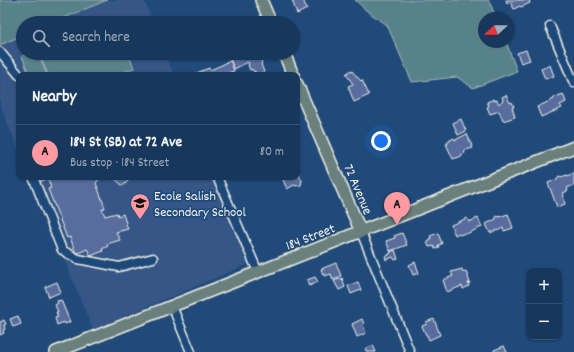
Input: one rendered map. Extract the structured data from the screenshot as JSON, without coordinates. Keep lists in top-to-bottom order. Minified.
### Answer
{"streets":{"main road":["72 Avenue","184 Street"]},"crossings":[["72 Avenue","184 Street"]],"places":{"school or university":["Ecole Salish Secondary School"]},"north":"left","page":{"search":"Search here","heading":"Nearby","list":[{"mark":"A","name":"184 St (SB) at 72 Ave","note":"Bus stop · 184 Street","value":"80 m"}],"pins":"A","map_buttons":["+","−"]}}
